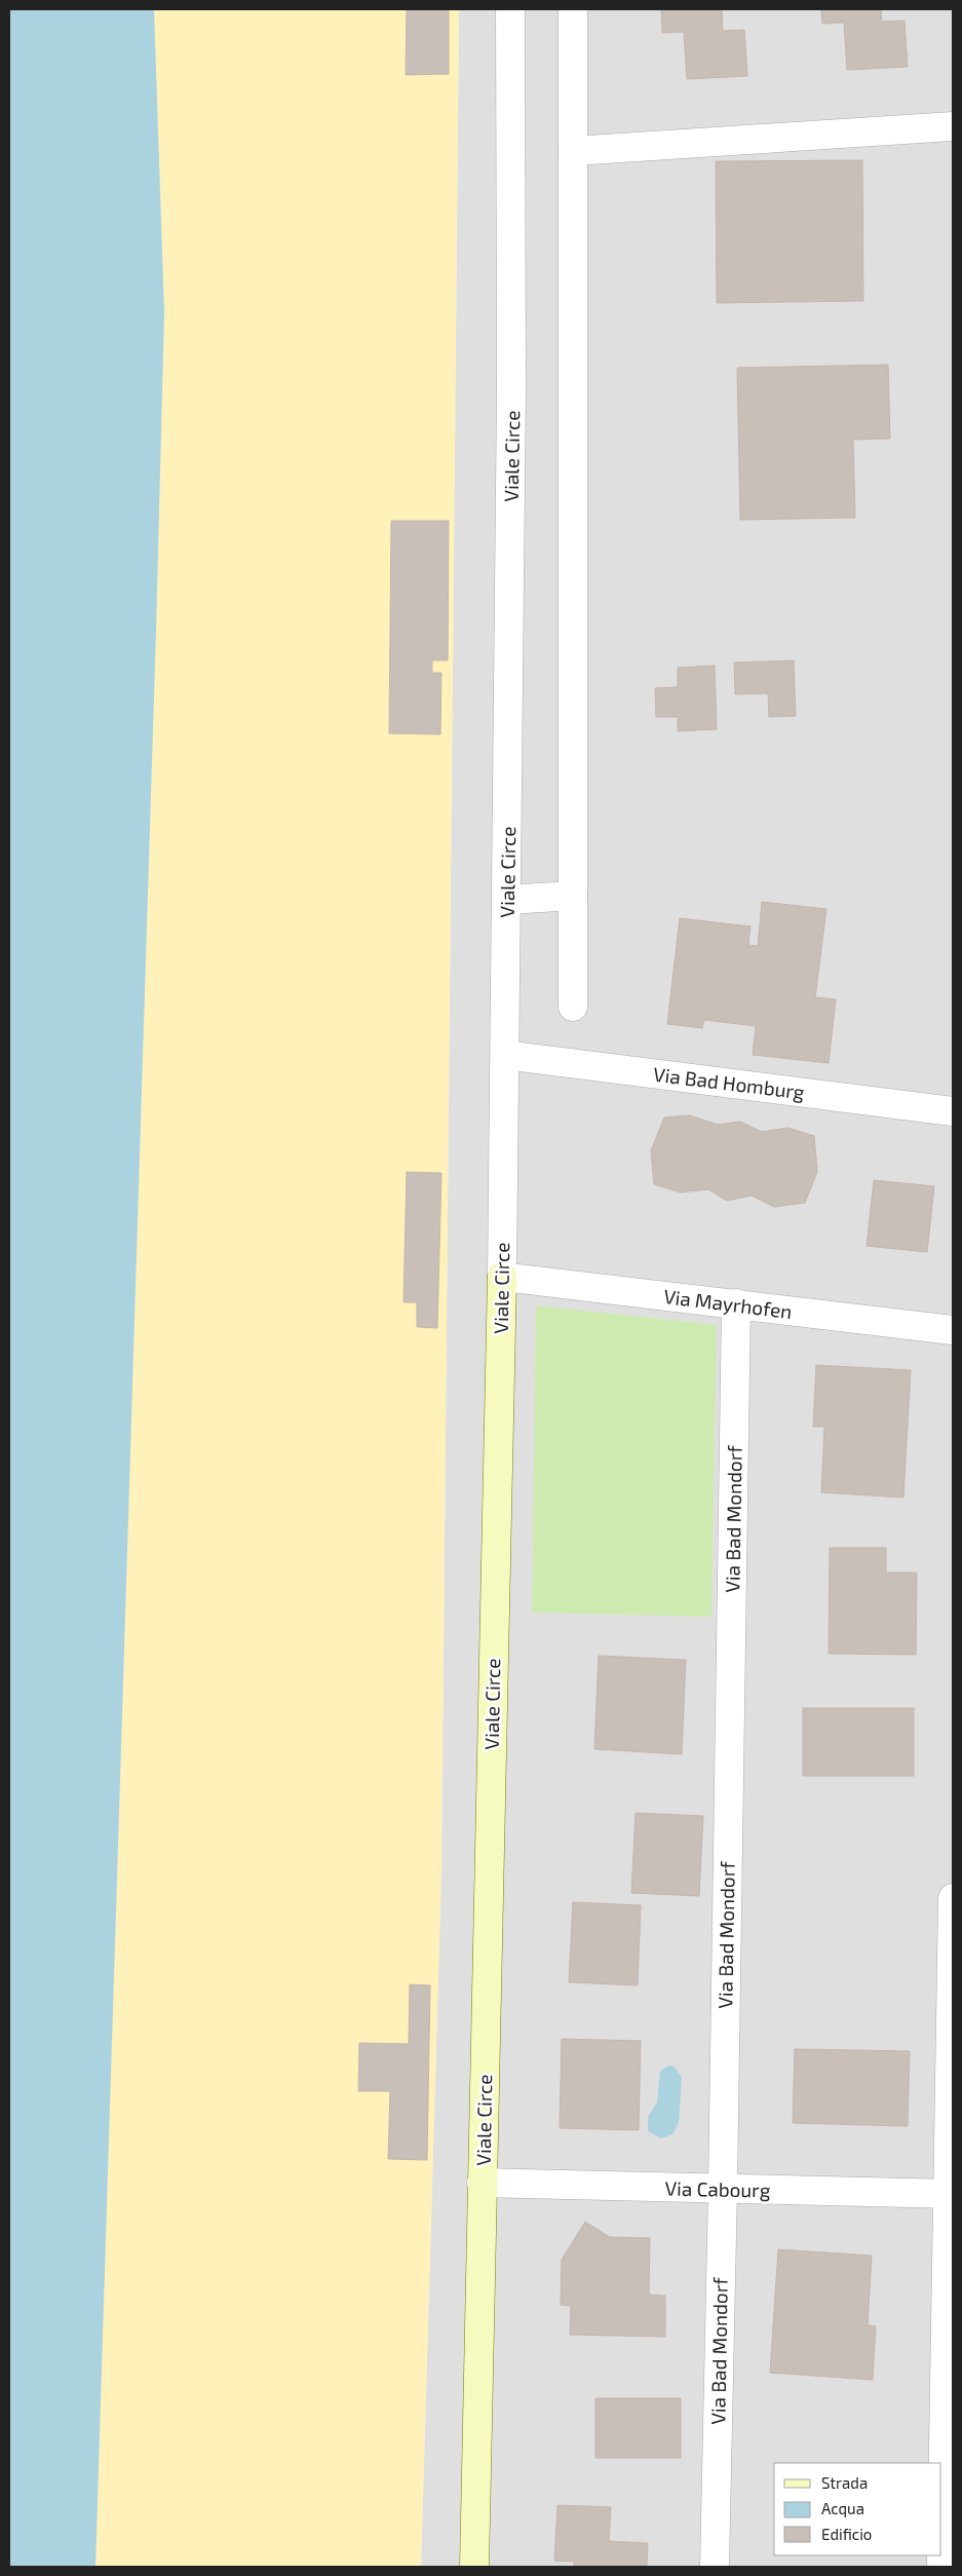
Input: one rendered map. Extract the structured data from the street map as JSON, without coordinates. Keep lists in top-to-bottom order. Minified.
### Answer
{"streets":{"street":["Viale Circe","Via Bad Homburg","Via Mayrhofen","Via Bad Mondorf","Via Cabourg"]},"crossings":[["Viale Circe","Via Bad Homburg"],["Viale Circe","Via Mayrhofen"],["Viale Circe","Via Cabourg"],["Via Mayrhofen","Via Bad Mondorf"],["Via Bad Mondorf","Via Cabourg"]],"legend":["Strada","Acqua","Edificio"]}
